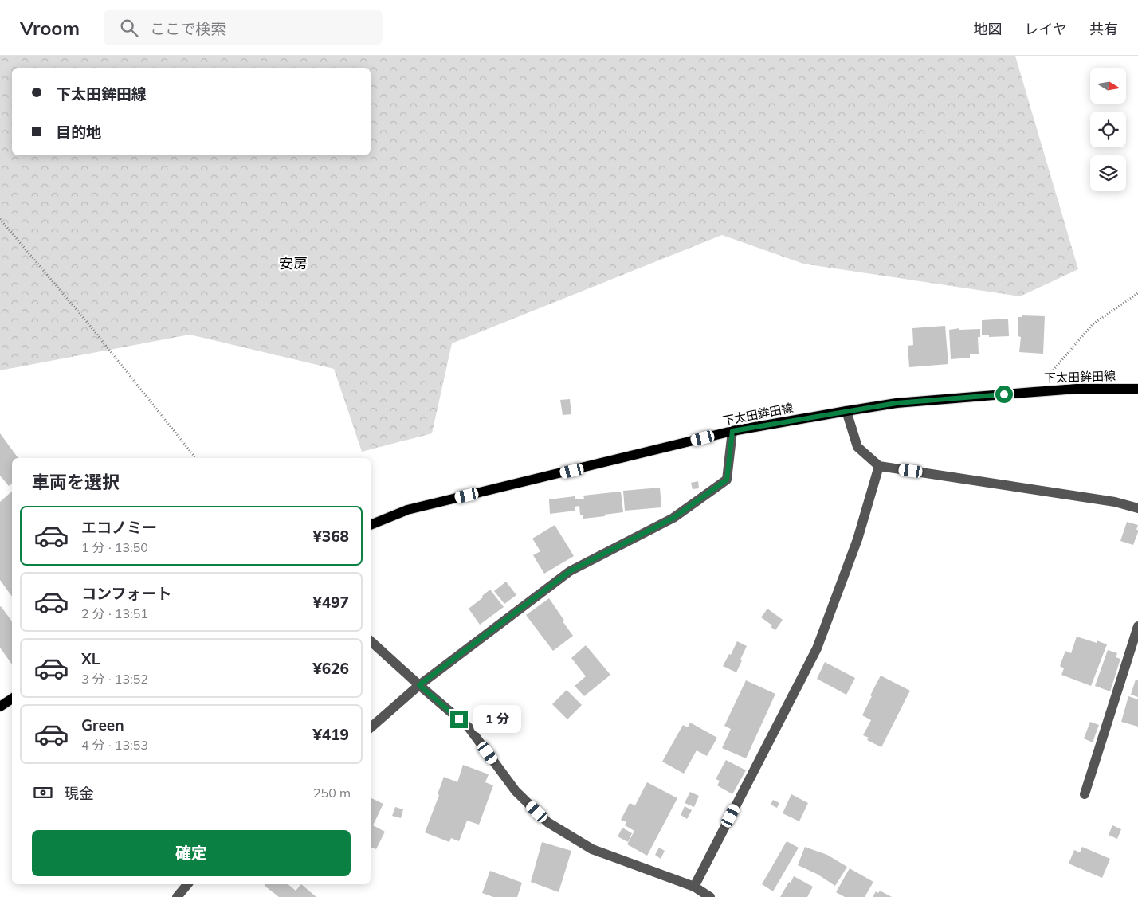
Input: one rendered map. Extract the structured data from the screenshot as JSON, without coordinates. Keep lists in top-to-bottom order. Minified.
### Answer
{"streets":{"main road":["下太田鉾田線"]},"districts":["安房"],"north":"right","page":{"header":"Vroom","search":"ここで検索","nav":["地図","レイヤ","共有"],"banner":["下太田鉾田線","目的地"],"heading":"車両を選択","list":[{"name":"エコノミー","note":"1 分 · 13:50","value":"¥368"},{"name":"コンフォート","note":"2 分 · 13:51","value":"¥497"},{"name":"XL","note":"3 分 · 13:52","value":"¥626"},{"name":"Green","note":"4 分 · 13:53","value":"¥419"}],"bubble":"1 分","pay":["現金","250 m"],"buttons":"確定"}}
